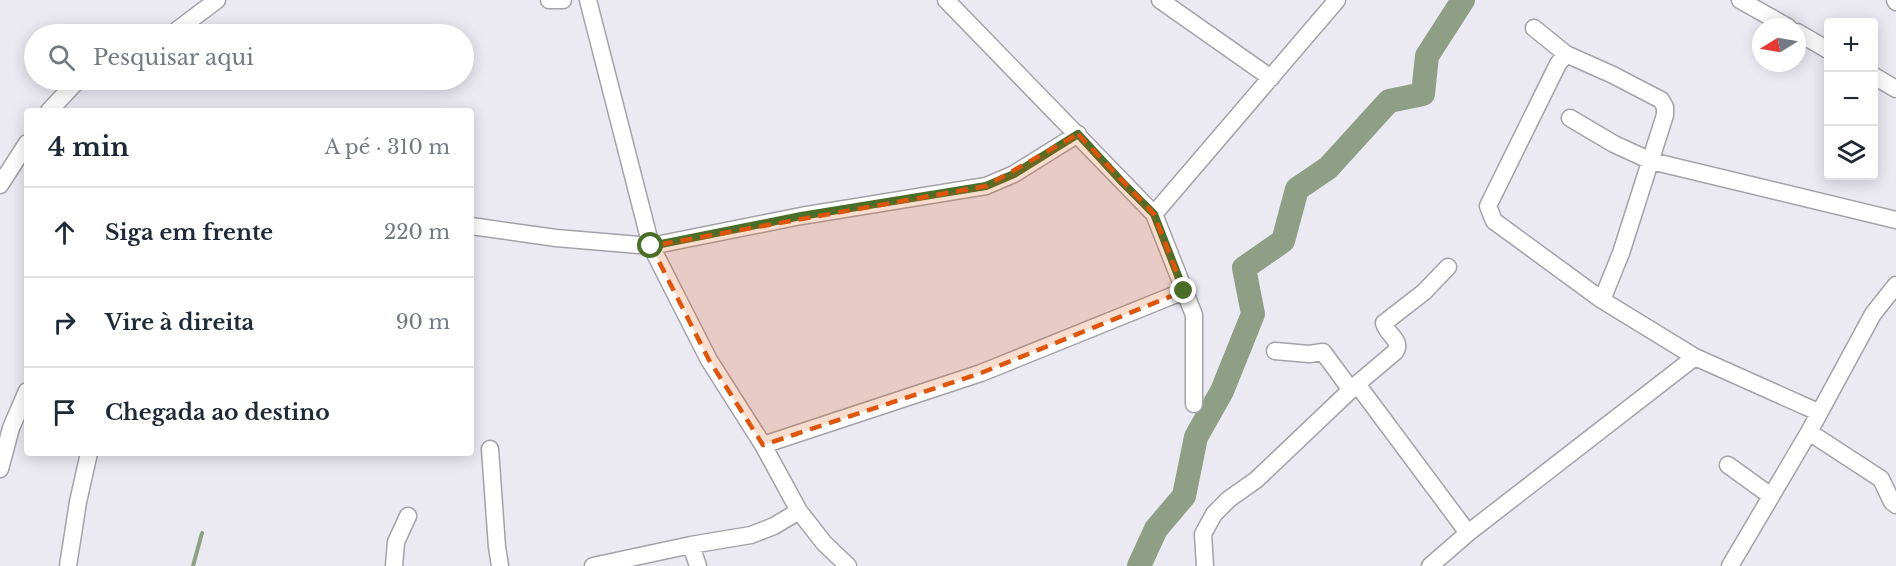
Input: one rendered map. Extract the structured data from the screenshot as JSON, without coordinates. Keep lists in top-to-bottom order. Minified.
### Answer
{"north":"left","page":{"map_buttons":["+","−"],"search":"Pesquisar aqui","heading":["4 min","A pé · 310 m"],"list":[["Siga em frente","220 m"],["Vire à direita","90 m"],"Chegada ao destino"]}}
